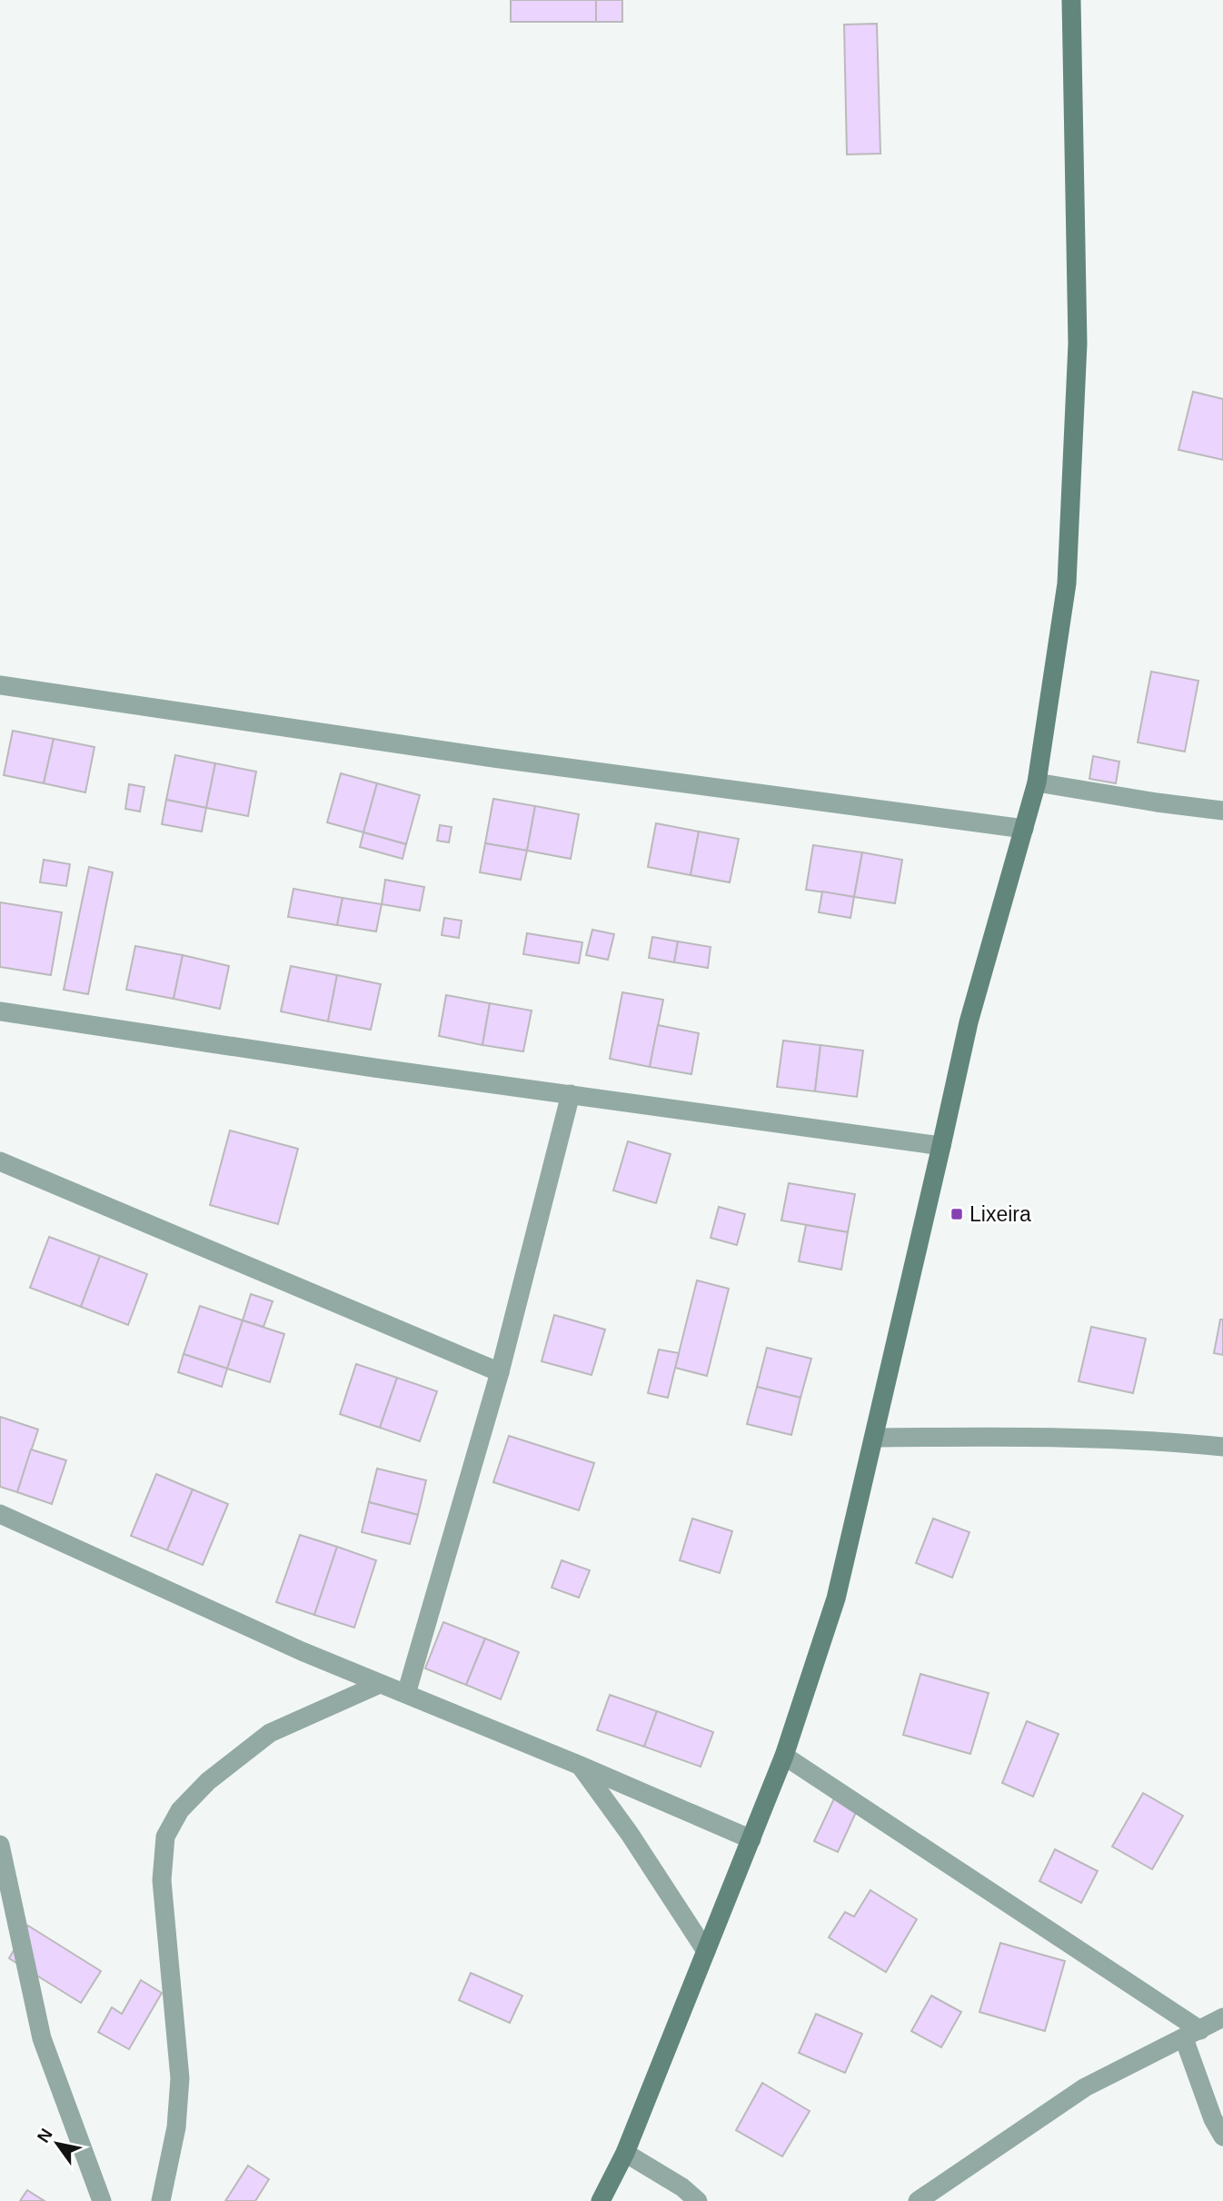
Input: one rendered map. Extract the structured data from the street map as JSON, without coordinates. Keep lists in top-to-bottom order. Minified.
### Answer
{"places":{"transit":["Lixeira"]},"north":"top left"}
